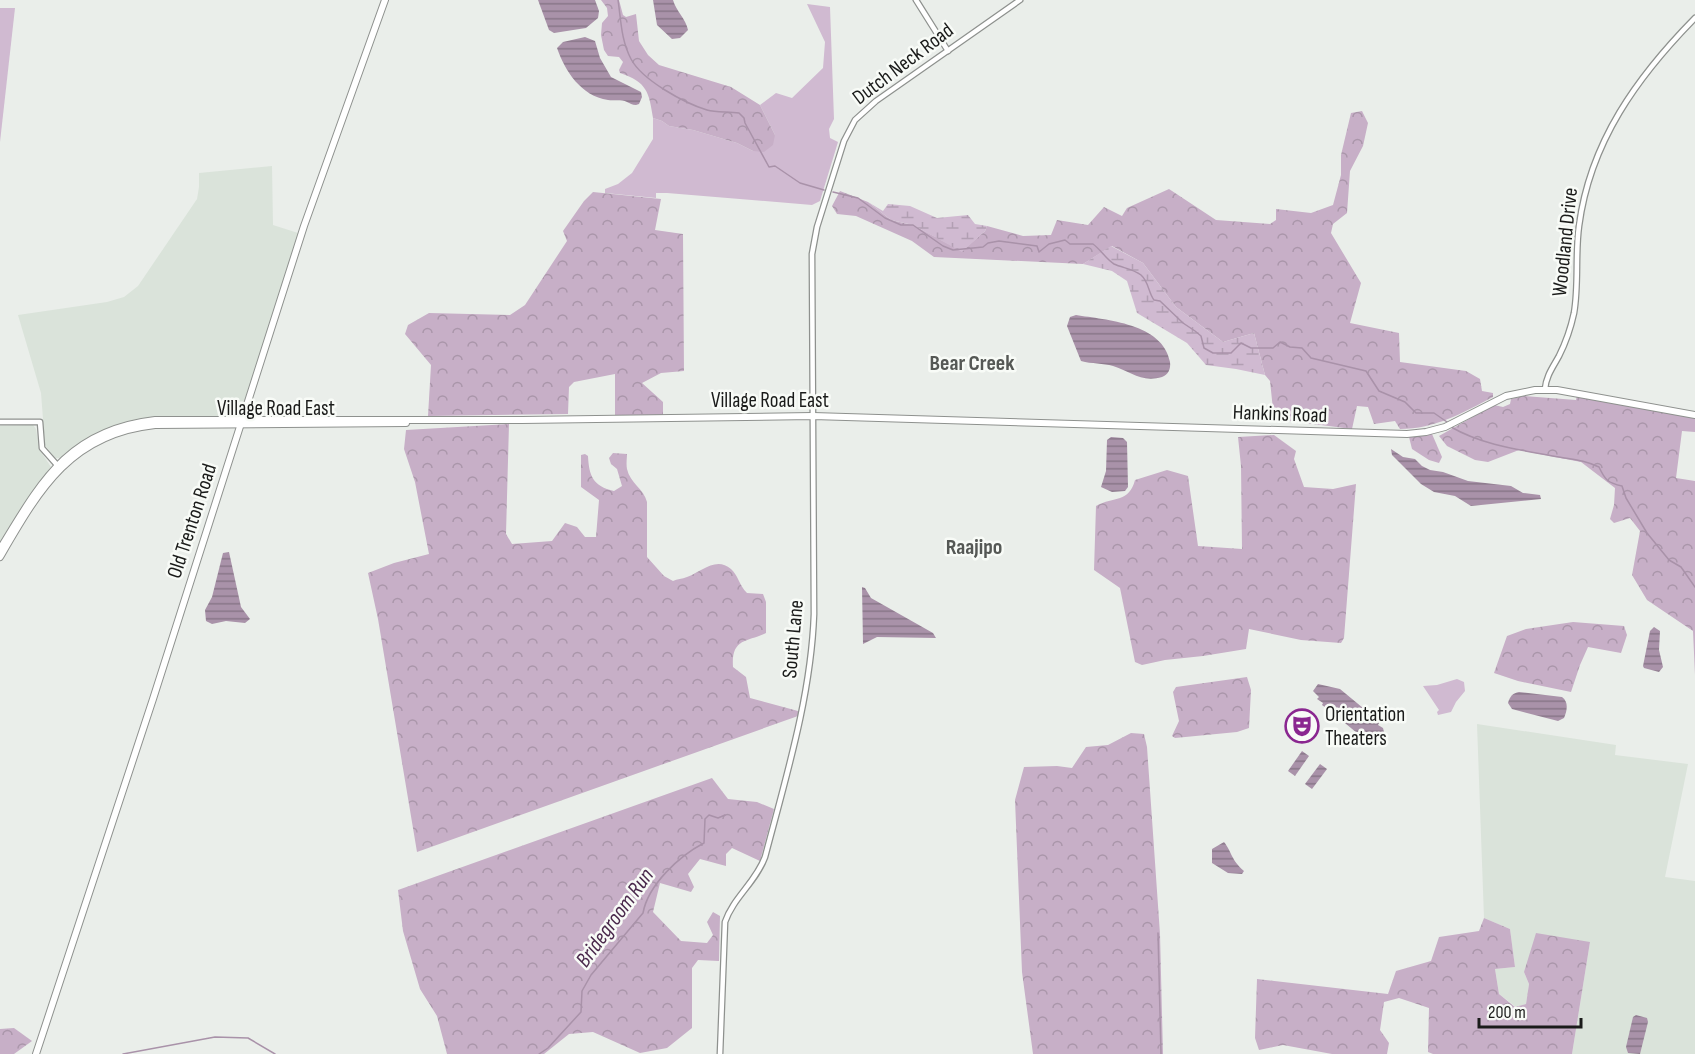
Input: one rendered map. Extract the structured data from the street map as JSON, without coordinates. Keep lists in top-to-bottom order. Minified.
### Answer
{"streets":{"main road":["Village Road East","Hankins Road","Old Trenton Road"],"street":["Dutch Neck Road","Woodland Drive","South Lane"]},"crossings":[["Dutch Neck Road","South Lane"],["Woodland Drive","Hankins Road"],["Village Road East","Hankins Road"],["Village Road East","Old Trenton Road"],["Village Road East","South Lane"]],"districts":["Bear Creek","Raajipo"],"water":["Bridegroom Run"],"places":{"theatre":["Orientation Theaters"]},"scale_bar":"200 m"}
